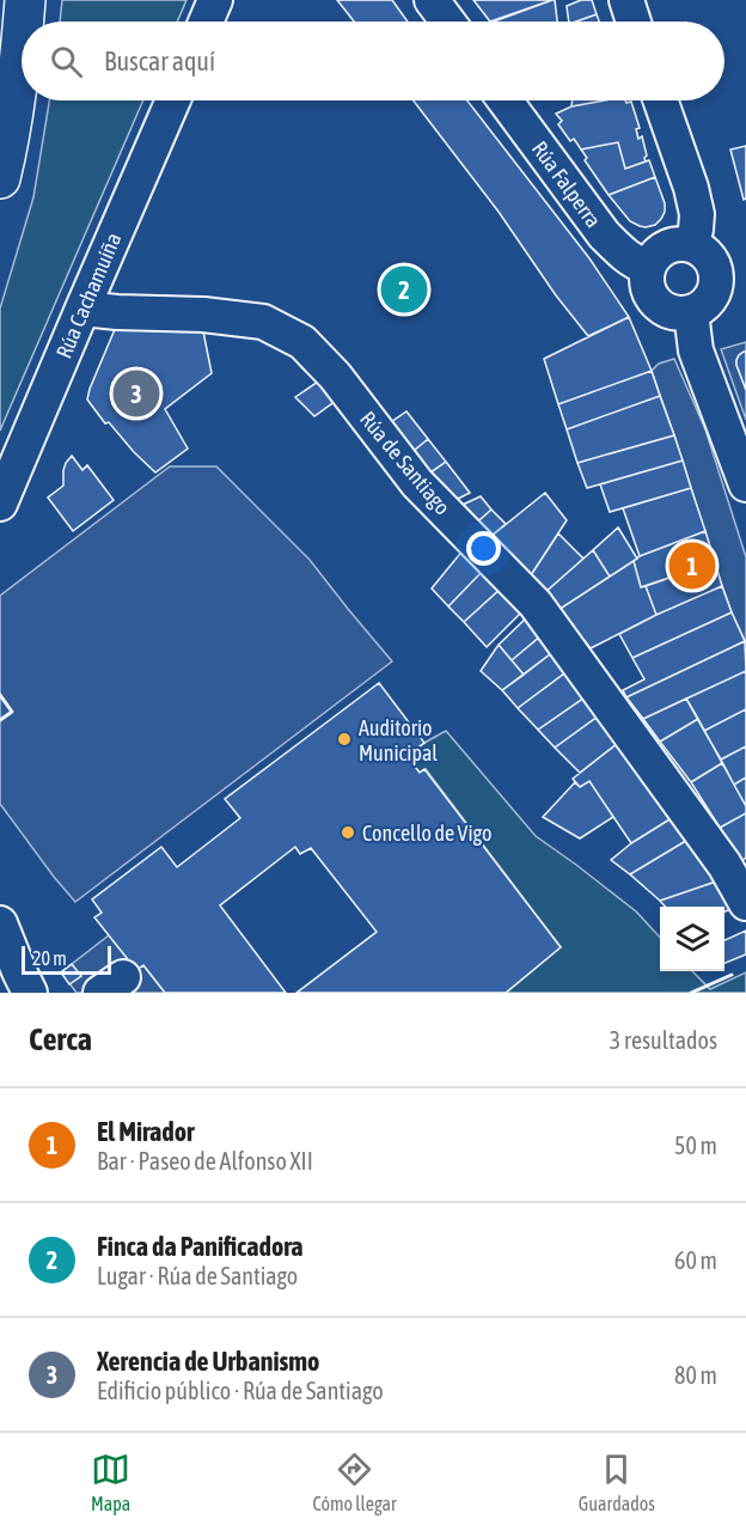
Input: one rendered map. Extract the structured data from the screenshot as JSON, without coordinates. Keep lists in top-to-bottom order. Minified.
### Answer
{"streets":{"street":["Rúa Falperra","Rúa Cachamuíña","Rúa de Santiago"]},"crossings":[["Rúa Cachamuíña","Rúa de Santiago"]],"places":["Auditorio Municipal","Concello de Vigo"],"scale_bar":"20 m","page":{"search":"Buscar aquí","pins":["2","3","1"],"scale":"20 m","heading":["Cerca","3 resultados"],"list":[{"mark":"1","name":"El Mirador","note":"Bar · Paseo de Alfonso XII","value":"50 m"},{"mark":"2","name":"Finca da Panificadora","note":"Lugar · Rúa de Santiago","value":"60 m"},{"mark":"3","name":"Xerencia de Urbanismo","note":"Edificio público · Rúa de Santiago","value":"80 m"}],"nav":["Mapa","Cómo llegar","Guardados"]}}
